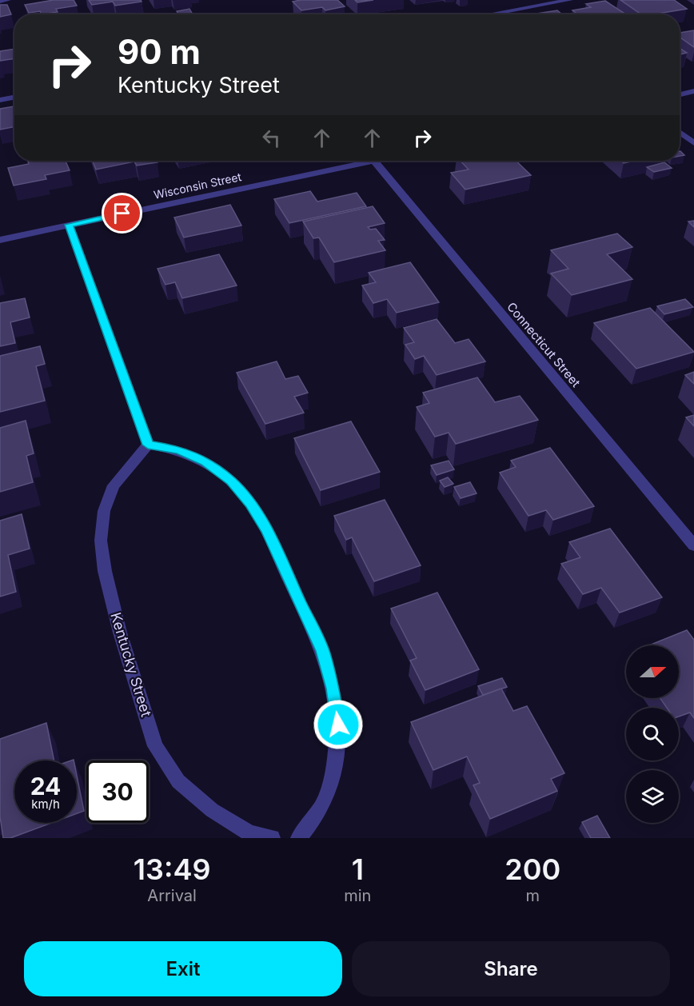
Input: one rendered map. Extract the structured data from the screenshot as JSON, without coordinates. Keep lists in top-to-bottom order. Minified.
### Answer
{"streets":{"street":["Wisconsin Street","Connecticut Street","Kentucky Street"]},"crossings":[["Wisconsin Street","Connecticut Street"]],"north":"right","page":{"turn":["90 m","Kentucky Street"],"speed":"24 km/h","limit":"30","eta":["13:49","Arrival","1","min","200","m"],"buttons":["Exit","Share"]}}
